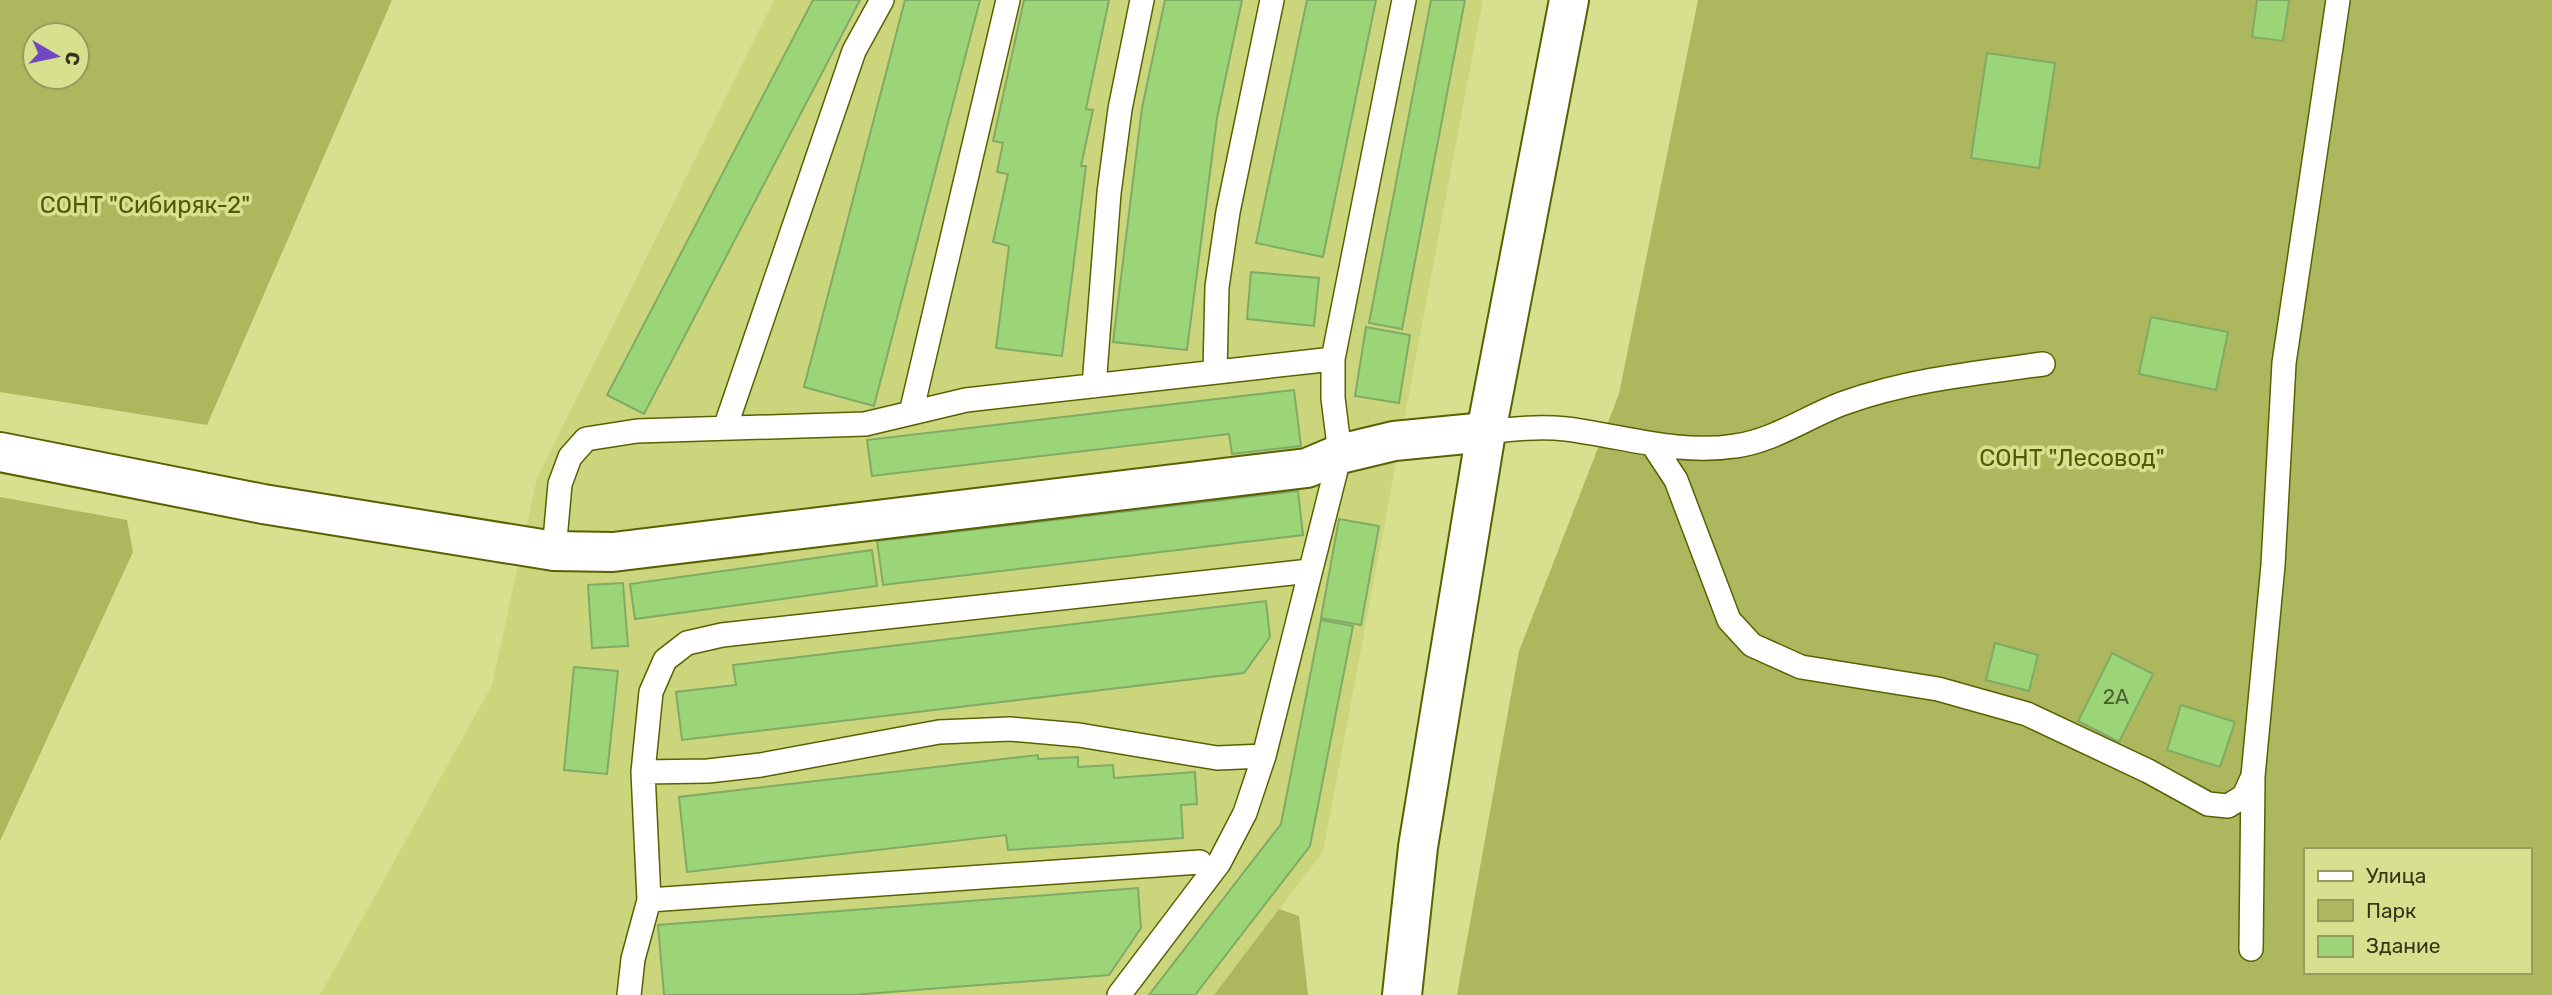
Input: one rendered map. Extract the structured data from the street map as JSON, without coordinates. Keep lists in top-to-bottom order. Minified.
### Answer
{"parks":["СОНТ \"Сибиряк-2\"","СОНТ \"Лесовод\""],"house_numbers":["2А"],"legend":["Улица","Парк","Здание"],"north":"right"}
